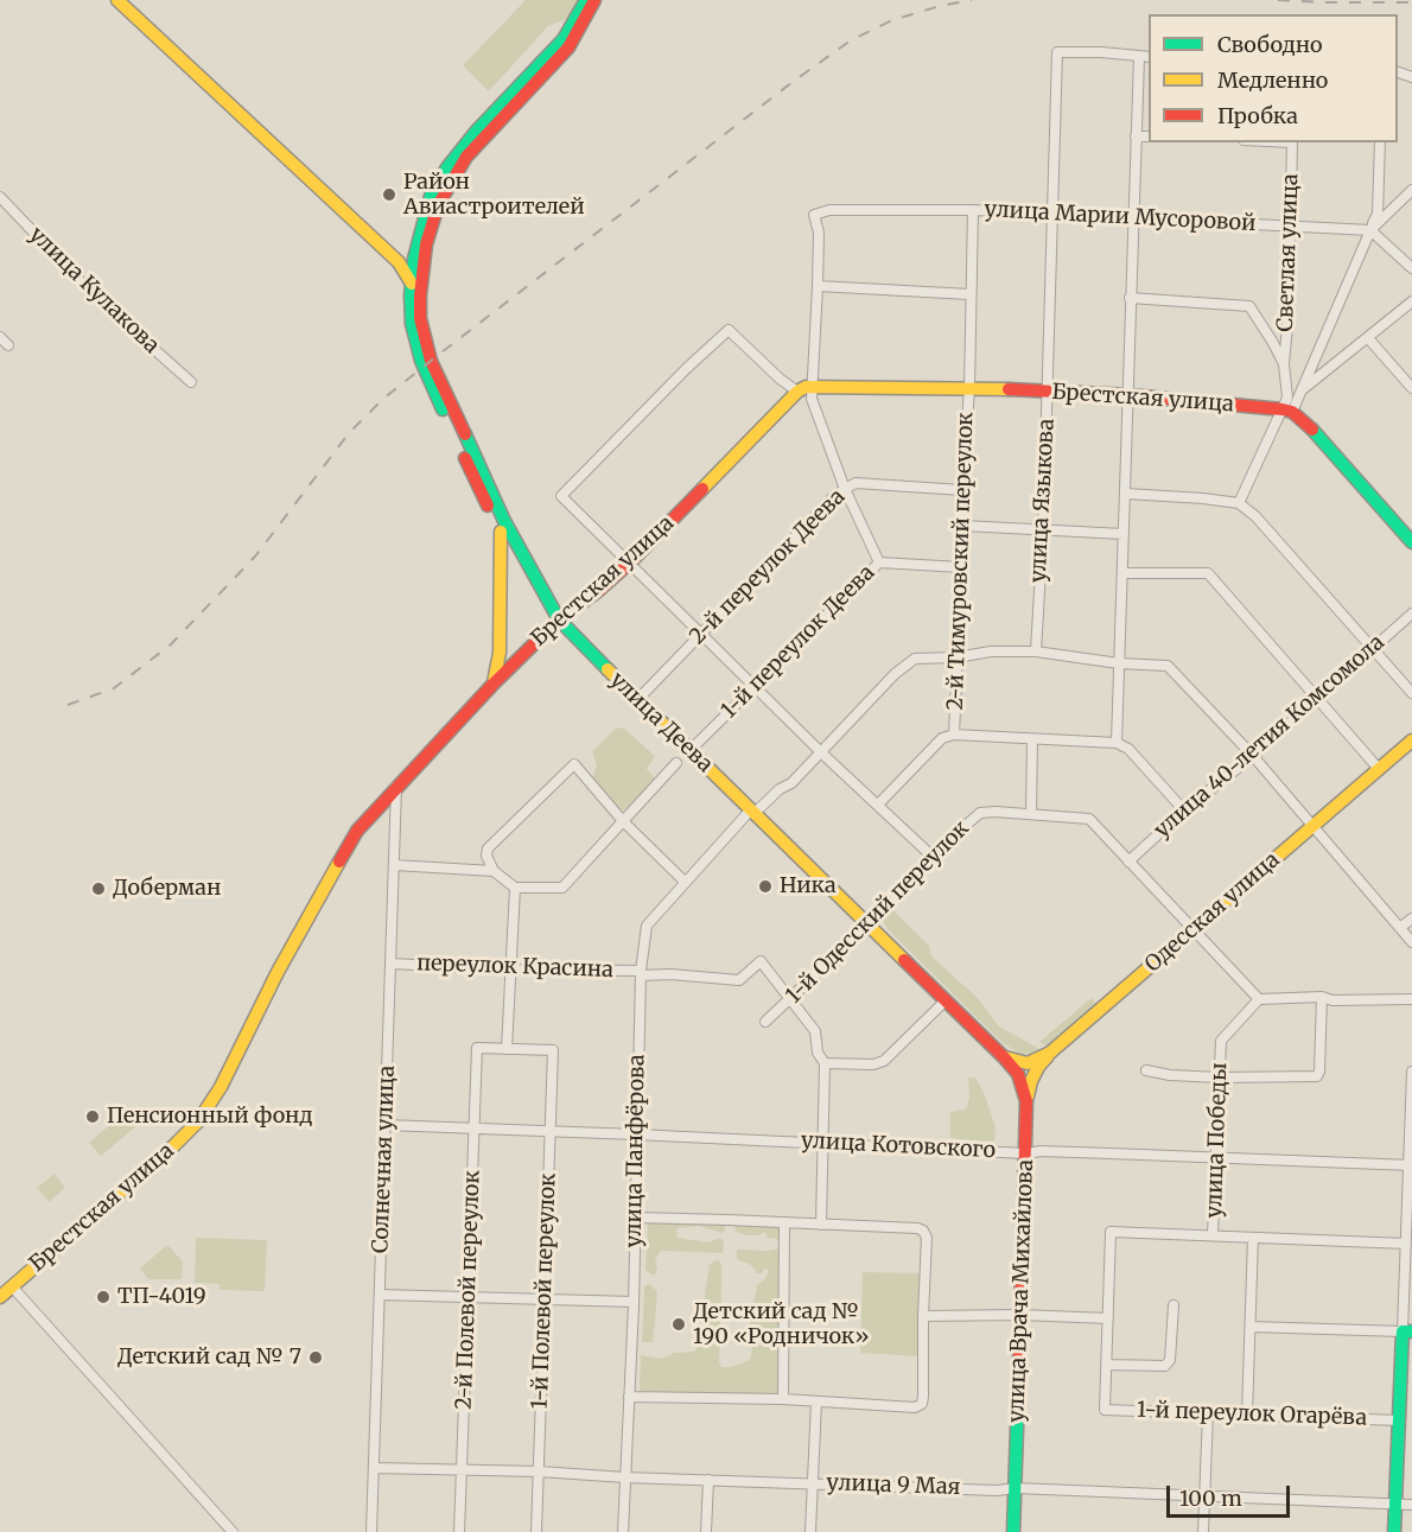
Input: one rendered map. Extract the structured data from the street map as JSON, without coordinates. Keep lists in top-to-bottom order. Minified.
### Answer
{"streets":{"main road":["Брестская улица","улица Деева","Одесская улица","улица Врача Михайлова"],"street":["улица Марии Мусоровой","Светлая улица","улица Кулакова","улица Языкова","2-й Тимуровский переулок","2-й переулок Деева","1-й переулок Деева","улица 40-летия Комсомола","1-й Одесский переулок","переулок Красина","улица Победы","улица Котовского","улица Панфёрова","Солнечная улица","2-й Полевой переулок","1-й Полевой переулок","1-й переулок Огарёва","улица 9 Мая"]},"crossings":[["улица Марии Мусоровой","Светлая улица"],["улица Марии Мусоровой","улица Языкова"],["улица Марии Мусоровой","2-й Тимуровский переулок"],["Светлая улица","Брестская улица"],["Брестская улица","улица Языкова"],["Брестская улица","2-й Тимуровский переулок"],["Брестская улица","улица Деева"],["Брестская улица","Солнечная улица"],["улица Языкова","улица Панфёрова"],["2-й Тимуровский переулок","2-й переулок Деева"],["2-й Тимуровский переулок","1-й переулок Деева"],["2-й Тимуровский переулок","улица Панфёрова"],["2-й переулок Деева","улица Деева"],["1-й переулок Деева","улица Деева"],["улица Деева","1-й Одесский переулок"],["улица Деева","Одесская улица"],["улица Деева","улица Панфёрова"],["улица Деева","улица Врача Михайлова"],["улица 40-летия Комсомола","1-й Одесский переулок"],["улица 40-летия Комсомола","улица Панфёрова"],["1-й Одесский переулок","Одесская улица"],["1-й Одесский переулок","переулок Красина"],["1-й Одесский переулок","улица Победы"],["Одесская улица","улица Панфёрова"],["Одесская улица","улица Врача Михайлова"],["переулок Красина","улица Котовского"],["переулок Красина","улица Панфёрова"],["переулок Красина","Солнечная улица"],["улица Победы","улица Котовского"],["улица Котовского","улица Панфёрова"],["улица Котовского","Солнечная улица"],["улица Котовского","2-й Полевой переулок"],["улица Котовского","1-й Полевой переулок"],["улица Котовского","улица Врача Михайлова"],["улица Панфёрова","улица 9 Мая"],["Солнечная улица","улица 9 Мая"],["2-й Полевой переулок","1-й Полевой переулок"],["2-й Полевой переулок","улица 9 Мая"],["1-й Полевой переулок","улица 9 Мая"],["улица Врача Михайлова","улица 9 Мая"]],"places":["Район Авиастроителей","Ника","Доберман","Пенсионный фонд","ТП-4019","Детский сад № 190 «Родничок»","Детский сад № 7"],"legend":["Свободно","Медленно","Пробка"],"scale_bar":"100 m"}
